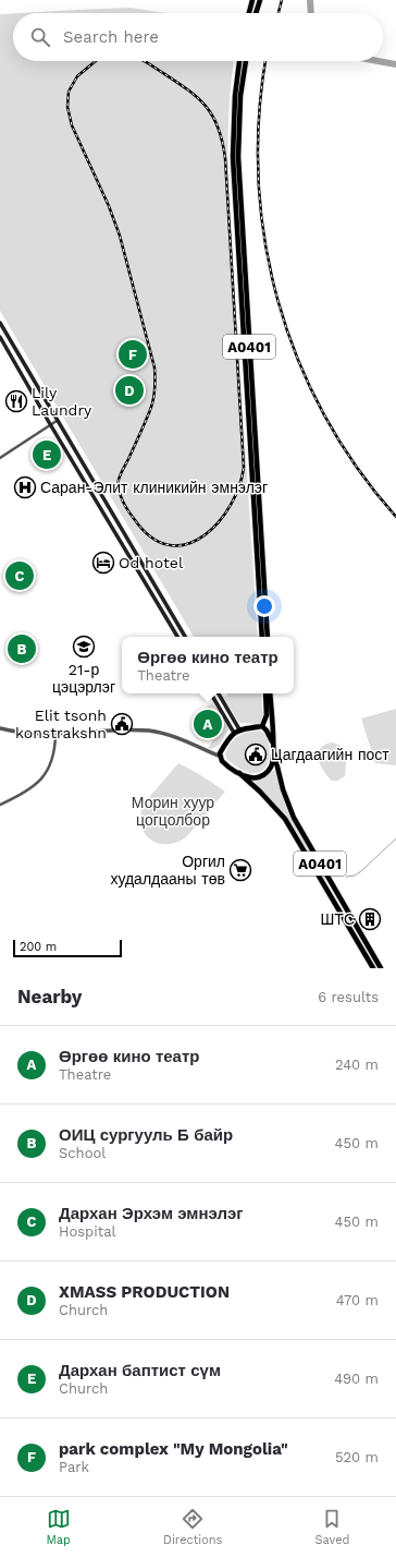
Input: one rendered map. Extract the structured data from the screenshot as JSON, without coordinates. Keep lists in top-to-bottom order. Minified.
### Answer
{"streets":{"highway":["A0401"]},"parks":["Морин хуур цогцолбор"],"places":{"restaurant":["Lily Laundry"],"hospital":["Саран-Элит клиникийн эмнэлэг"],"hotel":["Od hotel"],"school or university":["21-р цэцэрлэг"],"public building":["Elit tsonh konstrakshn","Цагдаагийн пост"],"supermarket":["Оргил худалдааны төв"],"building":["ШТС"]},"scale_bar":"200 m","page":{"search":"Search here","pins":["F","D","E","C","B","A"],"popup":["Өргөө кино театр","Theatre"],"scale":"200 m","heading":["Nearby","6 results"],"list":[{"mark":"A","name":"Өргөө кино театр","note":"Theatre","value":"240 m"},{"mark":"B","name":"ОИЦ сургууль Б байр","note":"School","value":"450 m"},{"mark":"C","name":"Дархан Эрхэм эмнэлэг","note":"Hospital","value":"450 m"},{"mark":"D","name":"XMASS PRODUCTION","note":"Church","value":"470 m"},{"mark":"E","name":"Дархан баптист сүм","note":"Church","value":"490 m"},{"mark":"F","name":"park complex \"My Mongolia\"","note":"Park","value":"520 m"}],"nav":["Map","Directions","Saved"]}}
